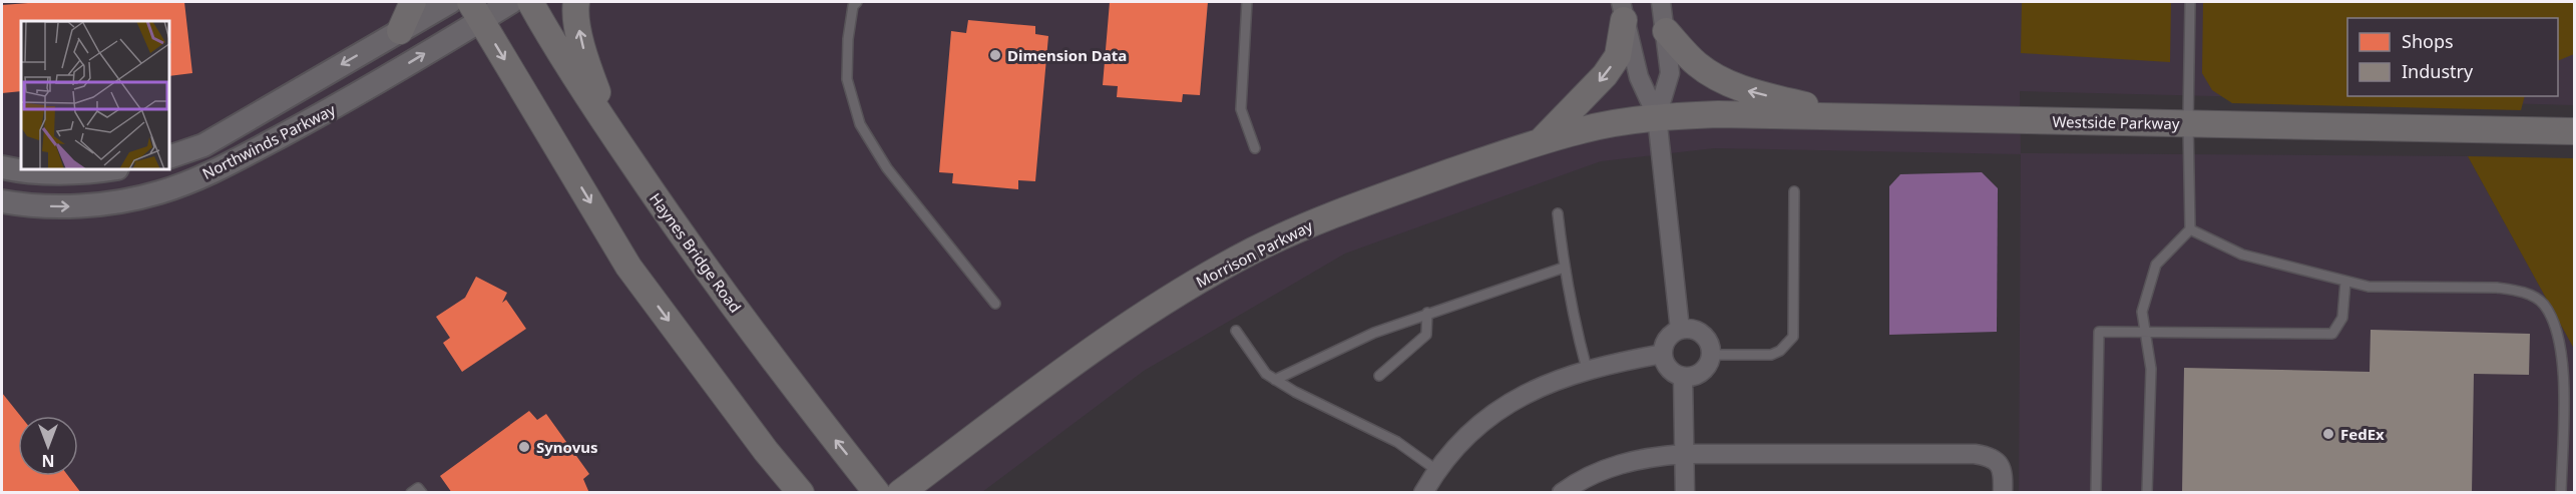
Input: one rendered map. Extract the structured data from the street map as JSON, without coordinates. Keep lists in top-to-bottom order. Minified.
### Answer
{"streets":{"main road":["Westside Parkway","Haynes Bridge Road","Morrison Parkway"],"street":["Northwinds Parkway"]},"crossings":[["Westside Parkway","Morrison Parkway"]],"places":["Dimension Data","FedEx","Synovus"],"legend":["Shops","Industry"],"north":"bottom"}
